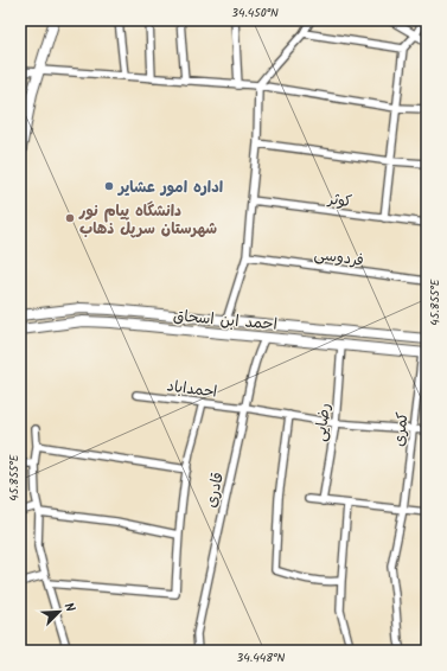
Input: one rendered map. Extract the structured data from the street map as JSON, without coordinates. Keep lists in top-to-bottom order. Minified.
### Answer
{"streets":{"main road":["احمد ابن اسحاق"],"street":["کوثر","فردوسی","احمداباد","رضایی","کمری","قادری"]},"crossings":[["احمد ابن اسحاق","رضایی"],["احمد ابن اسحاق","کمری"],["احمد ابن اسحاق","قادری"],["احمداباد","رضایی"],["احمداباد","کمری"],["احمداباد","قادری"]],"places":["اداره امور عشایر","دانشگاه پیام نور شهرستان سرپل ذهاب"],"north":"top right","coordinates":["34.450°N","45.855°E","34.448°N"]}
